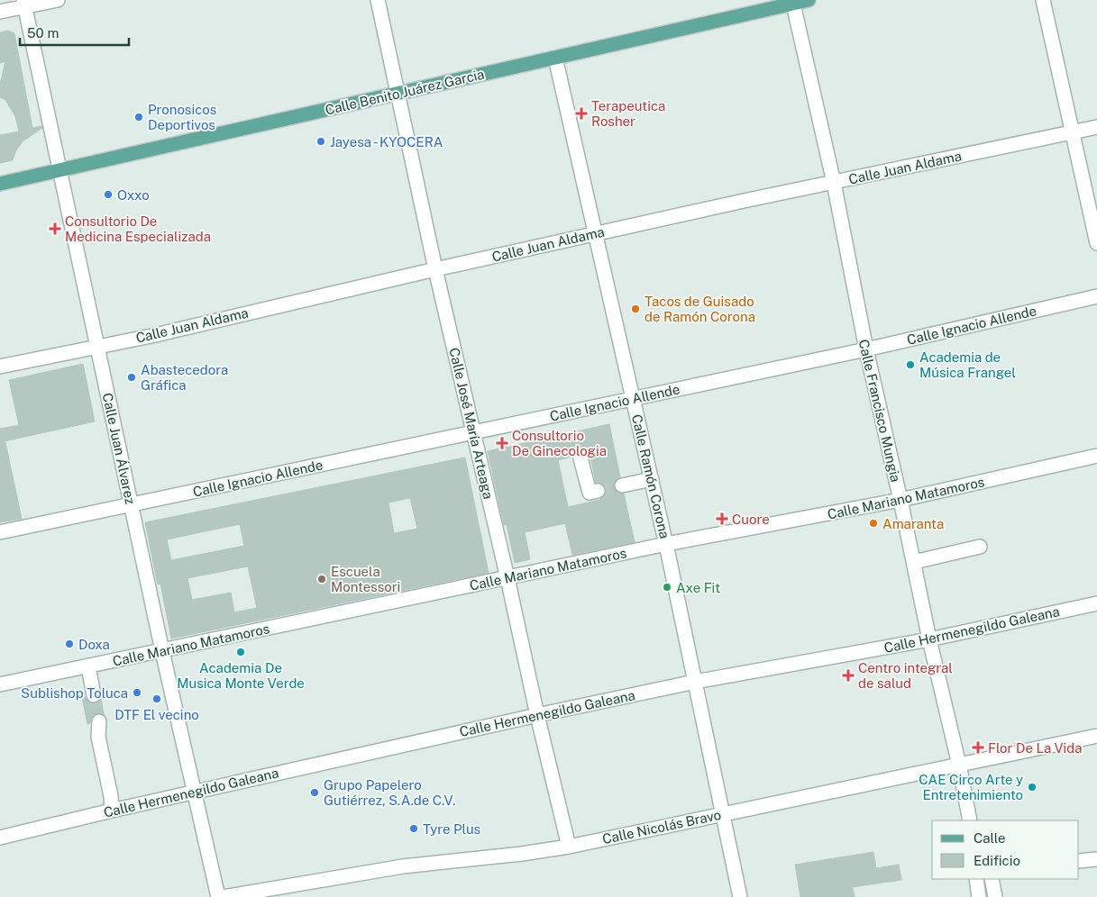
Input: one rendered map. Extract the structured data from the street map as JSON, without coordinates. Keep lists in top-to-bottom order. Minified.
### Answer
{"streets":{"main road":["Calle Benito Juárez Garcia"],"street":["Calle Juan Aldama","Calle Ignacio Allende","Calle Francisco Mungia","Calle José María Arteaga","Calle Juan Álvarez","Calle Ramón Corona","Calle Mariano Matamoros","Calle Hermenegildo Galeana","Calle Nicolás Bravo"]},"crossings":[["Calle Benito Juárez Garcia","Calle Francisco Mungia"],["Calle Benito Juárez Garcia","Calle José María Arteaga"],["Calle Benito Juárez Garcia","Calle Juan Álvarez"],["Calle Benito Juárez Garcia","Calle Ramón Corona"],["Calle Juan Aldama","Calle Francisco Mungia"],["Calle Juan Aldama","Calle José María Arteaga"],["Calle Juan Aldama","Calle Juan Álvarez"],["Calle Juan Aldama","Calle Ramón Corona"],["Calle Ignacio Allende","Calle Francisco Mungia"],["Calle Ignacio Allende","Calle José María Arteaga"],["Calle Ignacio Allende","Calle Juan Álvarez"],["Calle Ignacio Allende","Calle Ramón Corona"],["Calle Francisco Mungia","Calle Mariano Matamoros"],["Calle Francisco Mungia","Calle Hermenegildo Galeana"],["Calle Francisco Mungia","Calle Nicolás Bravo"],["Calle José María Arteaga","Calle Mariano Matamoros"],["Calle José María Arteaga","Calle Hermenegildo Galeana"],["Calle José María Arteaga","Calle Nicolás Bravo"],["Calle Juan Álvarez","Calle Mariano Matamoros"],["Calle Juan Álvarez","Calle Hermenegildo Galeana"],["Calle Ramón Corona","Calle Mariano Matamoros"],["Calle Ramón Corona","Calle Hermenegildo Galeana"],["Calle Ramón Corona","Calle Nicolás Bravo"]],"places":{"health":["Terapeutica Rosher","Consultorio De Medicina Especializada","Consultorio De Ginecologia","Cuore","Centro integral de salud","Flor De La Vida"],"other":["Pronosicos Deportivos","Jayesa - KYOCERA","Oxxo","Tacos de Guisado de Ramón Corona","Academia de Música Frangel","Abastecedora Gráfica","Amaranta","Escuela Montessori","Axe Fit","Doxa","Academia De Musica Monte Verde","Sublishop Toluca","DTF El vecino","CAE Circo Arte y Entretenimiento","Grupo Papelero Gutiérrez, S.A.de C.V.","Tyre Plus"]},"legend":["Calle","Edificio"],"scale_bar":"50 m"}
